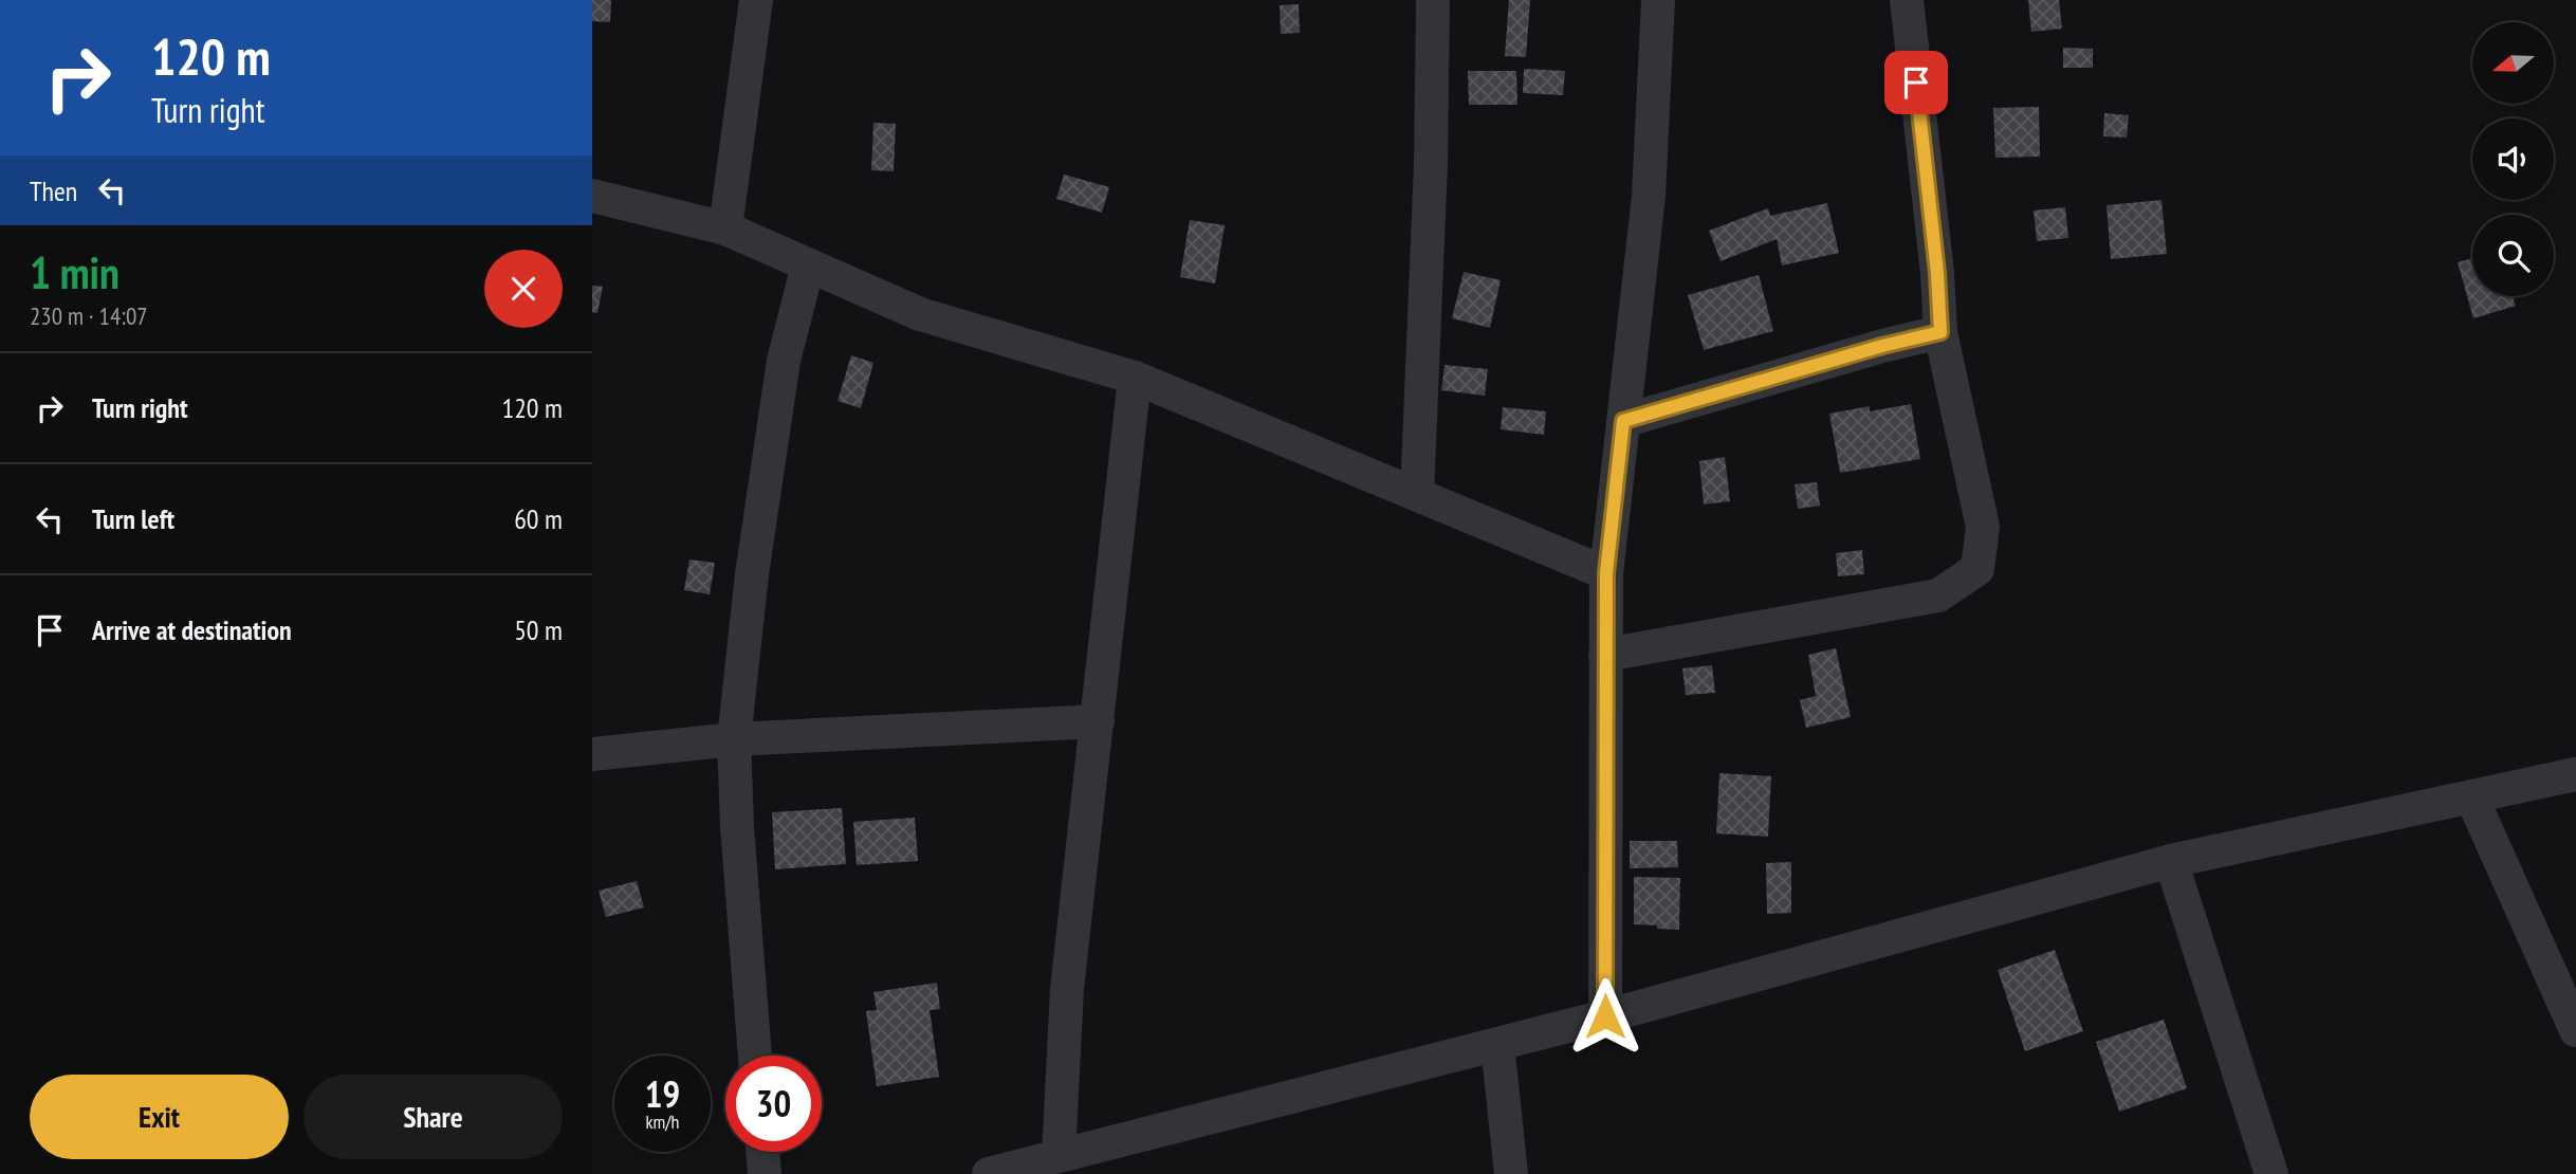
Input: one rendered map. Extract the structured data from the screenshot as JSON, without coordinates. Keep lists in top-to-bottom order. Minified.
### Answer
{"north":"left","page":{"turn":["120 m","Turn right"],"then":"Then","heading":["1 min","230 m · 14:07"],"list":[{"name":"Turn right","value":"120 m"},{"name":"Turn left","value":"60 m"},{"name":"Arrive at destination","value":"50 m"}],"speed":"19 km/h","limit":"30","buttons":["Exit","Share"]}}
